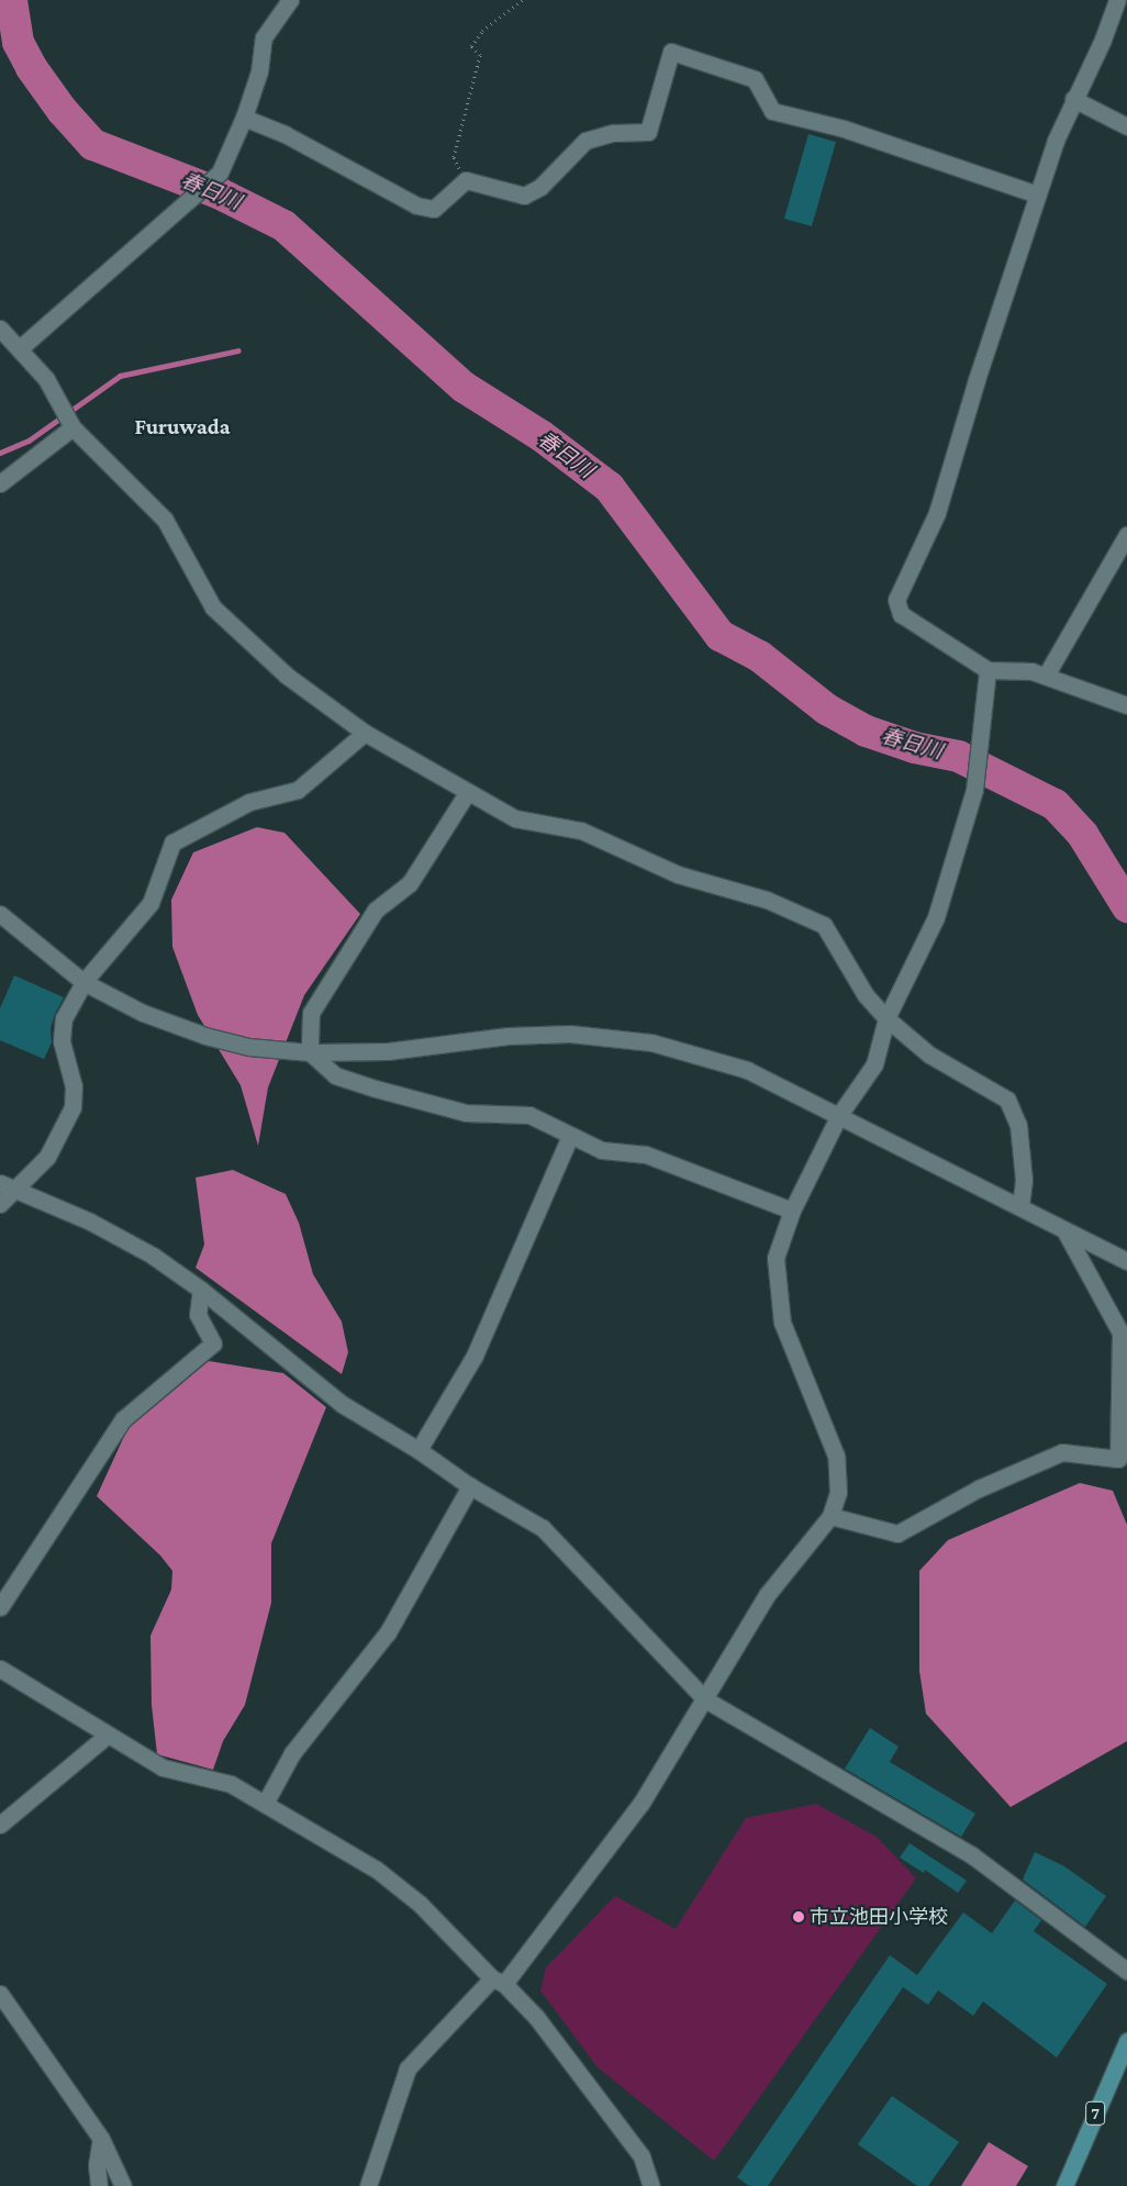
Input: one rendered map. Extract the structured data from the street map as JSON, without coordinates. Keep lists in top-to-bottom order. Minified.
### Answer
{"streets":{"main road":["7"]},"districts":["Furuwada"],"water":["春日川"],"places":["市立池田小学校"]}
